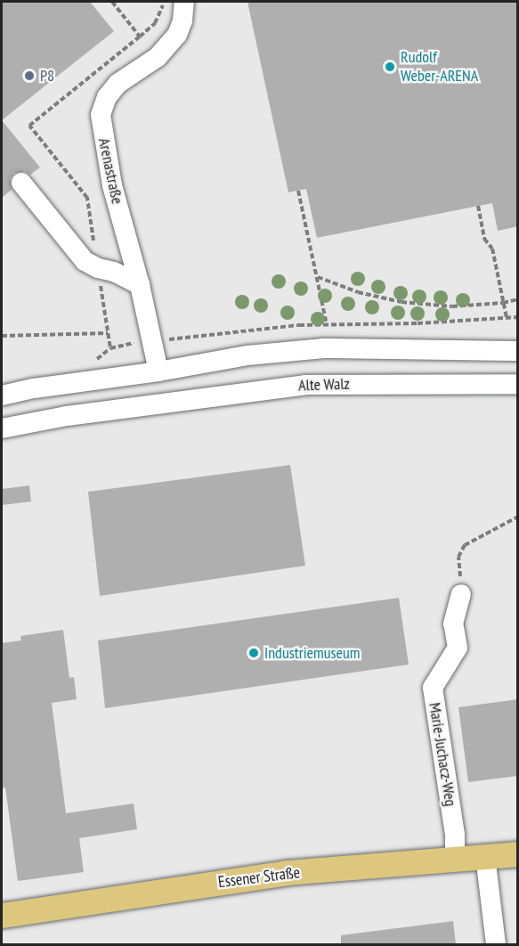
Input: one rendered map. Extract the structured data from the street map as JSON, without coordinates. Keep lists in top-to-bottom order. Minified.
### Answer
{"streets":{"main road":["Essener Straße"],"street":["Arenastraße","Alte Walz","Marie-Juchacz-Weg"]},"crossings":[["Marie-Juchacz-Weg","Essener Straße"]],"places":["Rudolf Weber-ARENA","P8","Industriemuseum"]}
